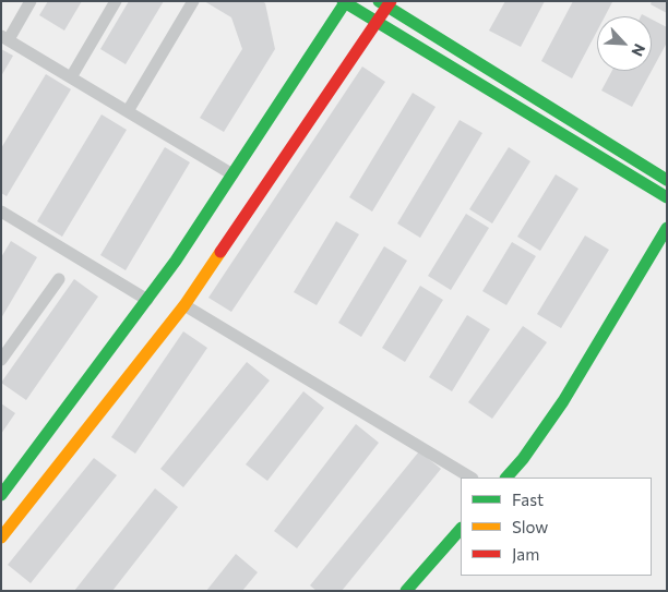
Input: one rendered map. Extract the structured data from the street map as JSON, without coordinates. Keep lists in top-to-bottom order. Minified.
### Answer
{"legend":["Fast","Slow","Jam"],"north":"bottom right"}
